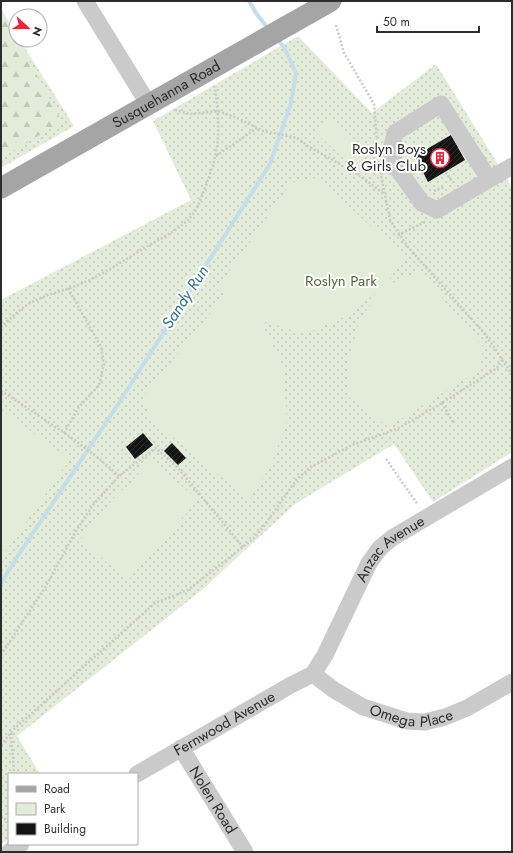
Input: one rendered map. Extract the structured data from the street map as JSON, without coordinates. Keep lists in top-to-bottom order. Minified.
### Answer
{"streets":{"main road":["Susquehanna Road"],"street":["Anzac Avenue","Omega Place","Fernwood Avenue","Nolen Road"]},"crossings":[["Anzac Avenue","Omega Place"],["Anzac Avenue","Fernwood Avenue"],["Omega Place","Fernwood Avenue"],["Fernwood Avenue","Nolen Road"]],"water":["Sandy Run"],"parks":["Roslyn Park"],"places":{"building":["Roslyn Boys & Girls Club"]},"legend":["Road","Park","Building"],"scale_bar":"50 m","north":"right"}
